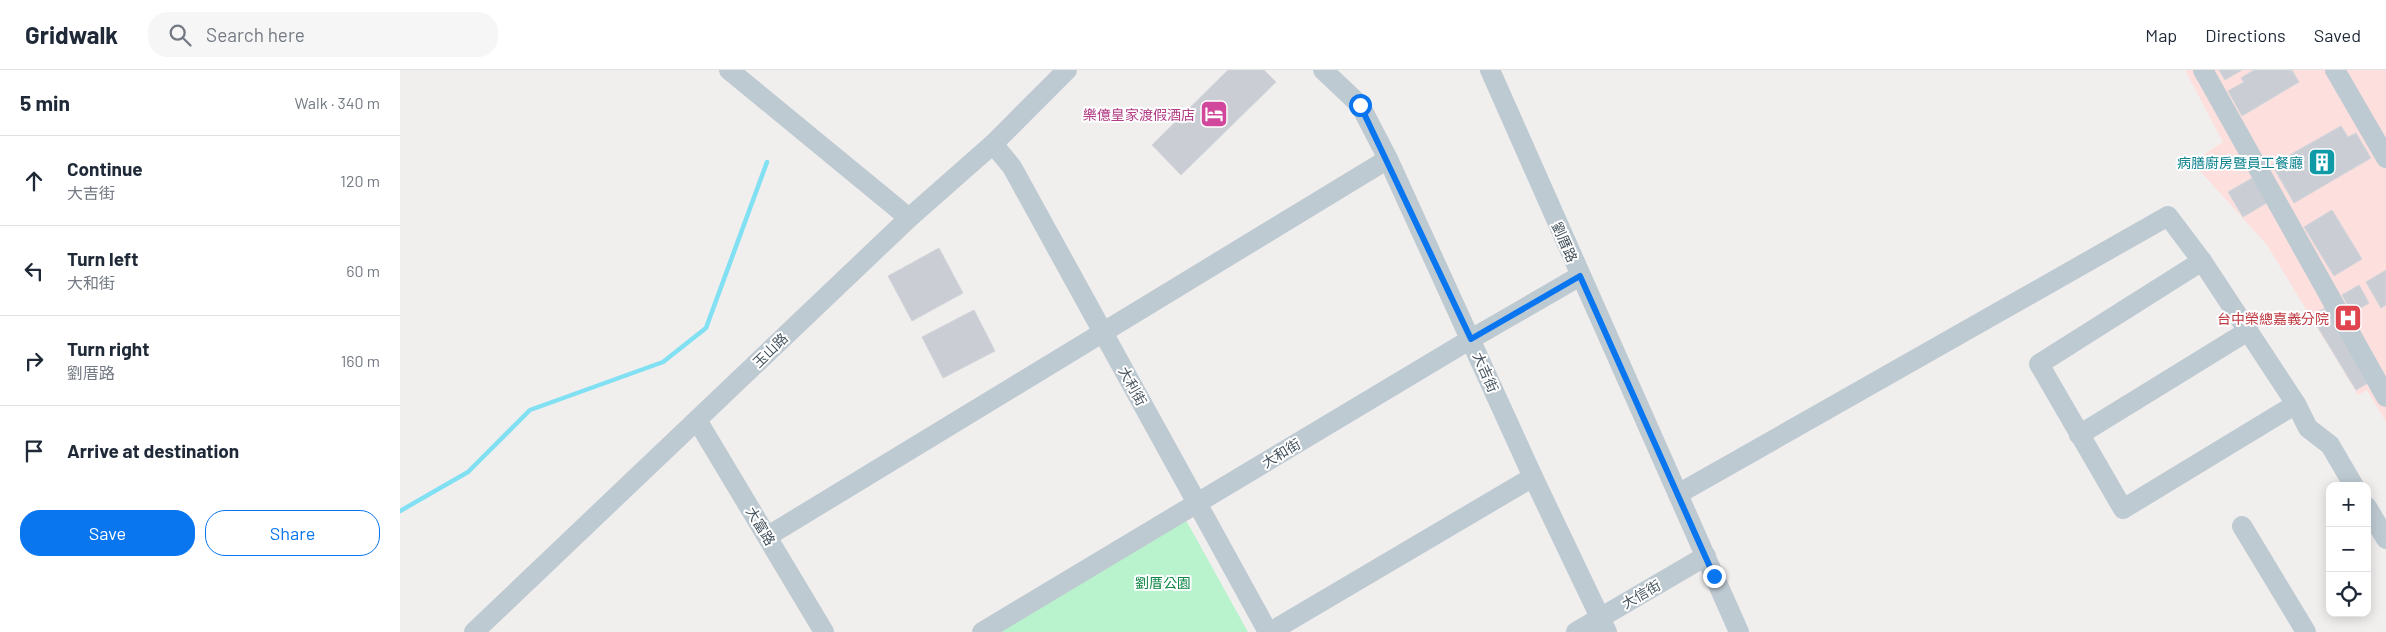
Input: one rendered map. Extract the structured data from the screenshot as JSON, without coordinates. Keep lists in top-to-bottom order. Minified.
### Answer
{"streets":{"street":["劉厝路","玉山路","大吉街","大利街","大和街","大富路","大信街"]},"crossings":[["劉厝路","大和街"],["劉厝路","大信街"],["玉山路","大利街"],["玉山路","大富路"],["大吉街","大和街"],["大吉街","大信街"],["大利街","大和街"]],"parks":["劉厝公園"],"places":{"hotel":["樂億皇家渡假酒店"],"building":["病膳廚房暨員工餐廳"],"hospital":["台中榮總嘉義分院"]},"page":{"header":"Gridwalk","search":"Search here","nav":["Map","Directions","Saved"],"heading":["5 min","Walk · 340 m"],"list":[["Continue","大吉街","120 m"],["Turn left","大和街","60 m"],["Turn right","劉厝路","160 m"],"Arrive at destination"],"map_buttons":["+","−"],"buttons":["Save","Share"]}}
